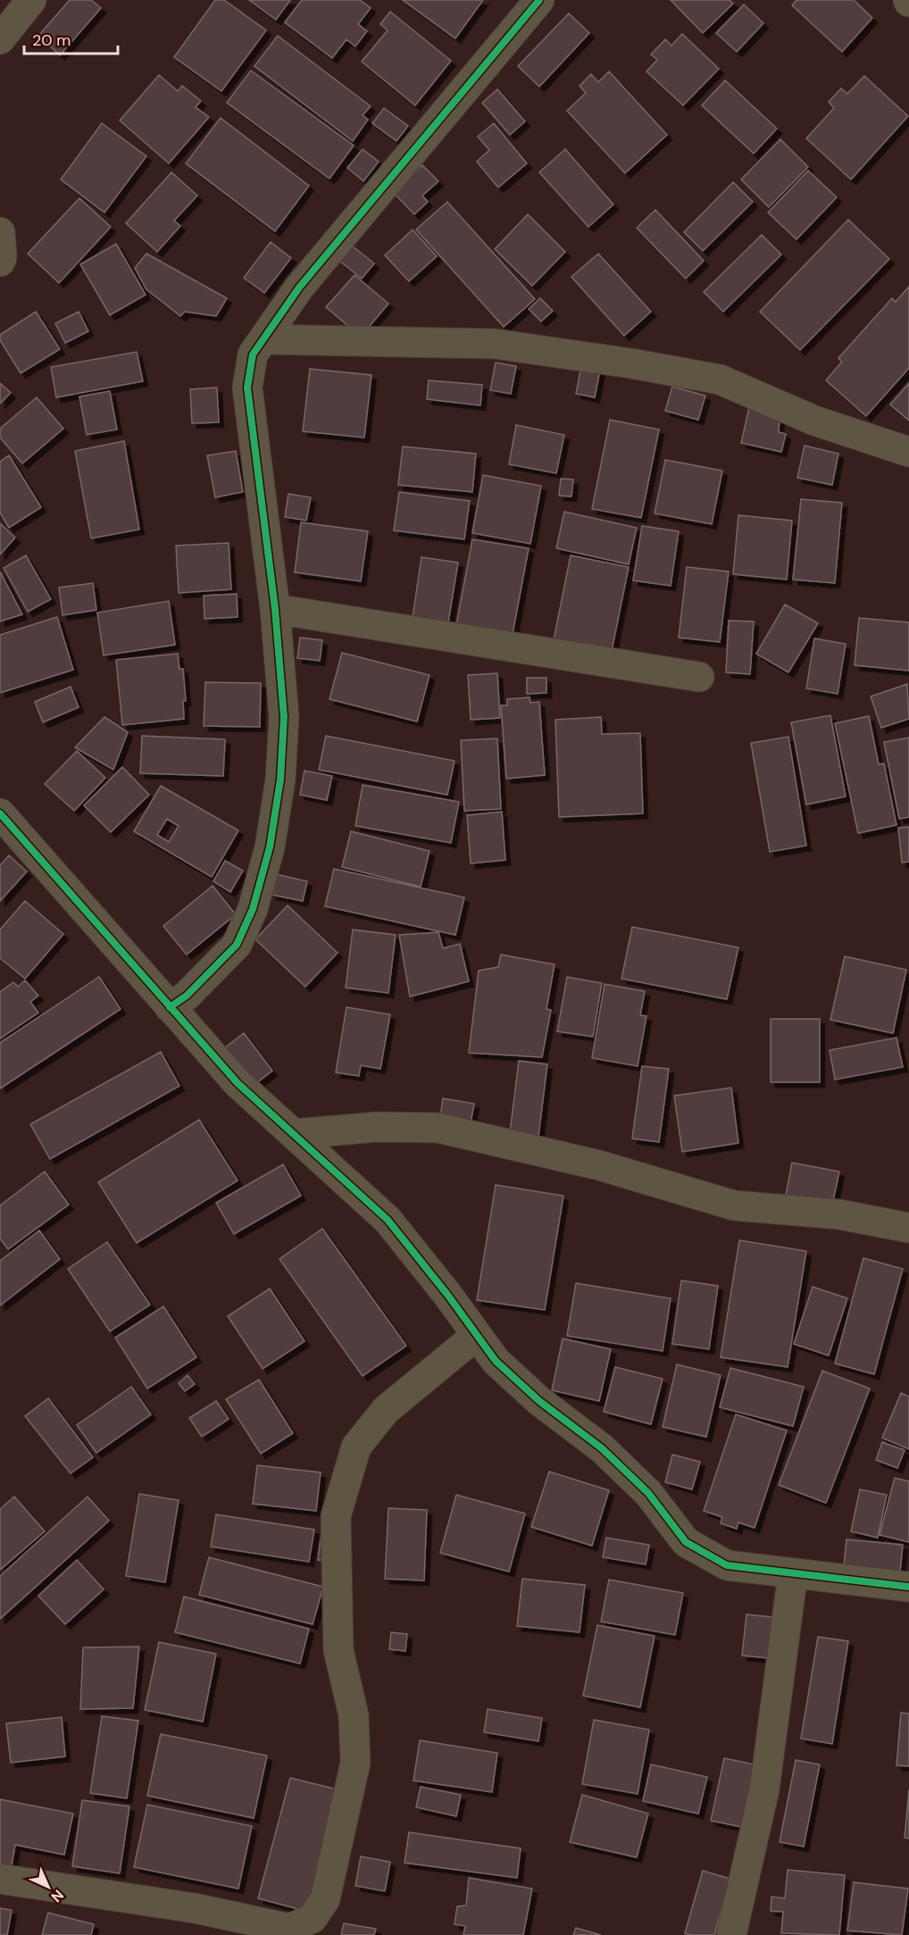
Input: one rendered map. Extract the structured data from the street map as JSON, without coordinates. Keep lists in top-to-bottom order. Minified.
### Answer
{"scale_bar":"20 m","north":"bottom right"}
